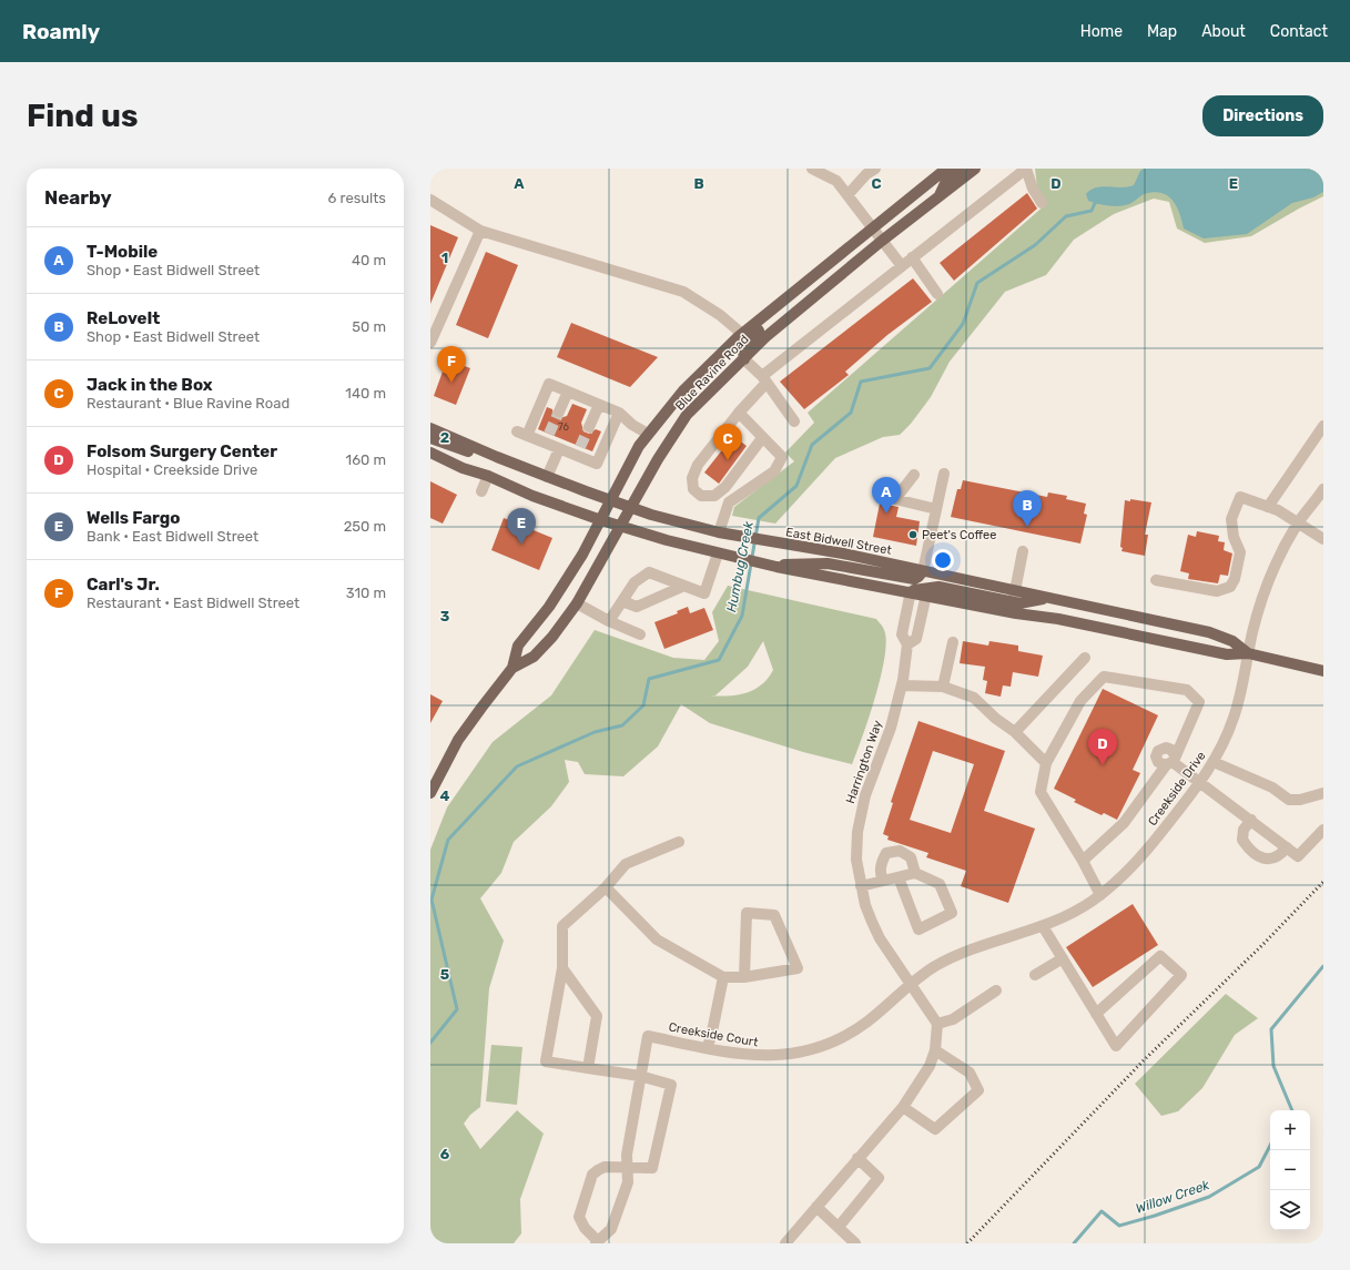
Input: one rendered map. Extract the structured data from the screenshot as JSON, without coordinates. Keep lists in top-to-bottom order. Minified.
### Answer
{"streets":{"main road":["Blue Ravine Road","East Bidwell Street"],"street":["Harrington Way","Creekside Drive","Creekside Court"]},"crossings":[["Blue Ravine Road","East Bidwell Street"],["East Bidwell Street","Harrington Way"],["East Bidwell Street","Creekside Drive"],["Harrington Way","Creekside Drive"],["Harrington Way","Creekside Court"],["Creekside Drive","Creekside Court"]],"water":["Humbug Creek","Willow Creek"],"places":["Peet's Coffee"],"house_numbers":["76"],"page":{"header":"Roamly","nav":["Home","Map","About","Contact"],"buttons":"Directions","title":"Find us","heading":["Nearby","6 results"],"list":[{"mark":"A","name":"T-Mobile","note":"Shop · East Bidwell Street","value":"40 m"},{"mark":"B","name":"ReLoveIt","note":"Shop · East Bidwell Street","value":"50 m"},{"mark":"C","name":"Jack in the Box","note":"Restaurant · Blue Ravine Road","value":"140 m"},{"mark":"D","name":"Folsom Surgery Center","note":"Hospital · Creekside Drive","value":"160 m"},{"mark":"E","name":"Wells Fargo","note":"Bank · East Bidwell Street","value":"250 m"},{"mark":"F","name":"Carl's Jr.","note":"Restaurant · East Bidwell Street","value":"310 m"}],"pins":["F","C","A","B","E","D"],"map_buttons":["+","−"]},"grid":{"columns":["A","B","C","D","E"],"rows":["1","2","3","4","5","6"]}}
